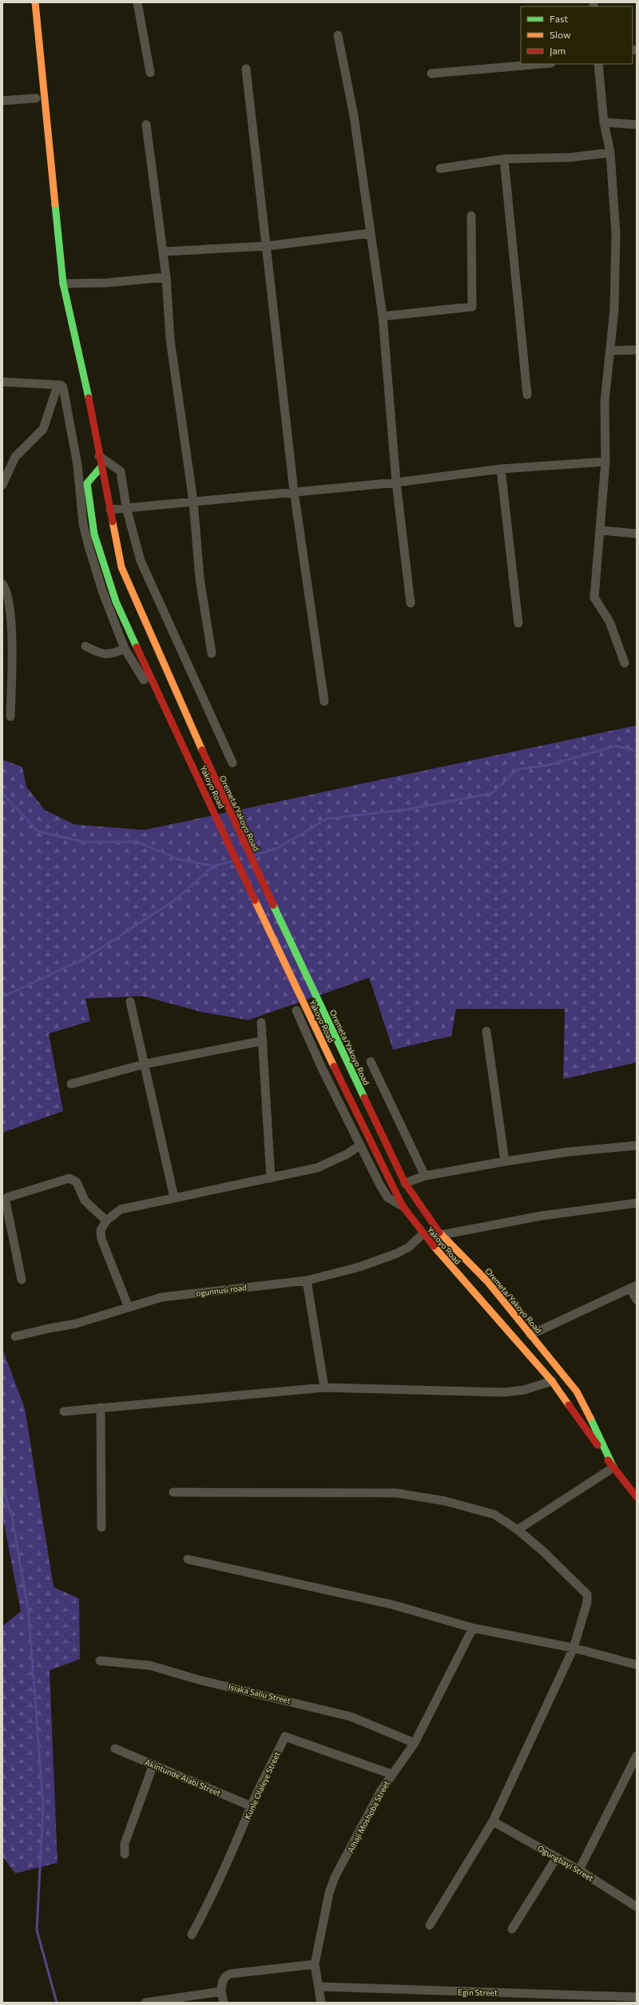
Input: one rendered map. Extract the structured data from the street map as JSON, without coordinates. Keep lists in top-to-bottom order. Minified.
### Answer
{"streets":{"main road":["Yakoyo Road","Oremeta/Yakoyo Road"],"street":["ogunnusi road","Isiaka Saliu Street","Akintunde Alabi Street","Kunle Olaleye Street","Alhaji Moshoba Street","Ogungbayi Street","Egin Street"]},"crossings":[["Yakoyo Road","Oremeta/Yakoyo Road"],["Yakoyo Road","ogunnusi road"],["Isiaka Saliu Street","Alhaji Moshoba Street"],["Akintunde Alabi Street","Kunle Olaleye Street"],["Kunle Olaleye Street","Alhaji Moshoba Street"],["Alhaji Moshoba Street","Egin Street"]],"legend":["Fast","Slow","Jam"]}
